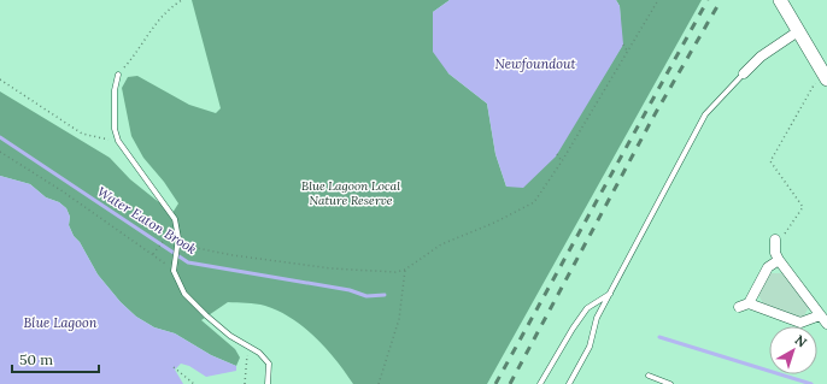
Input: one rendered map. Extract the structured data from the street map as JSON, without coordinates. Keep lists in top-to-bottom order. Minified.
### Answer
{"water":["Newfoundout","Water Eaton Brook","Blue Lagoon"],"parks":["Blue Lagoon Local Nature Reserve"],"scale_bar":"50 m","north":"top right"}
